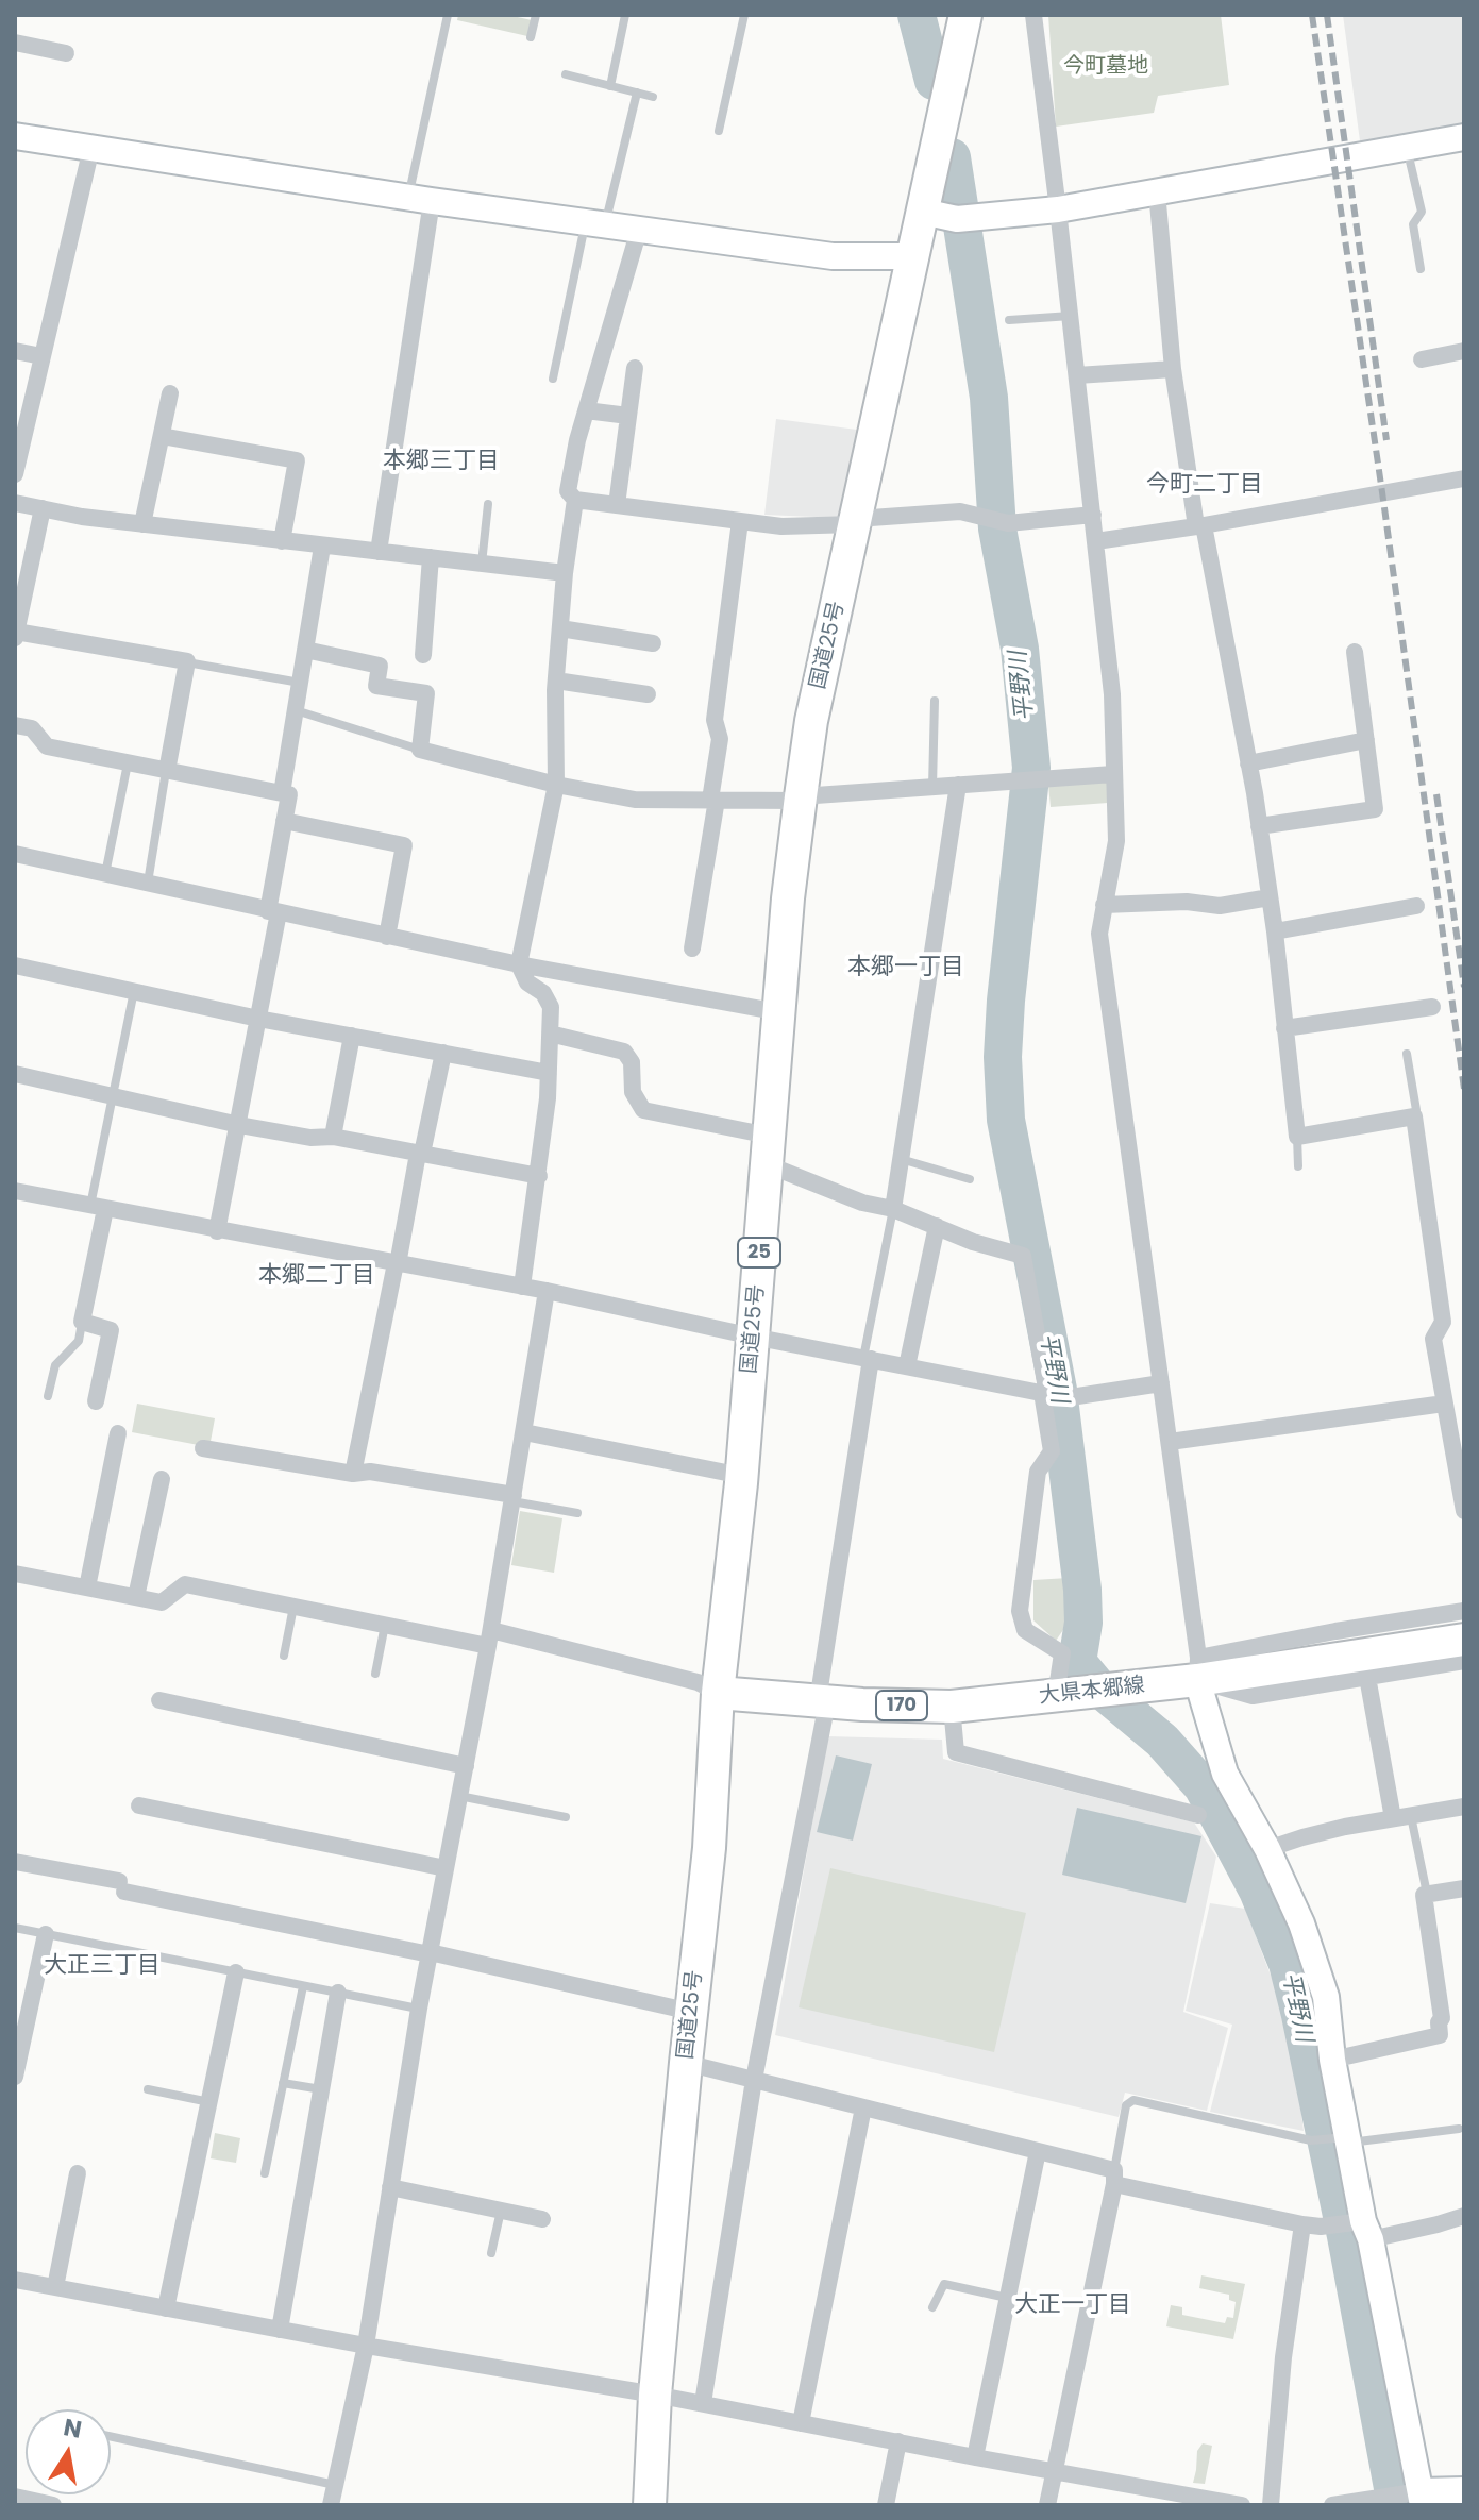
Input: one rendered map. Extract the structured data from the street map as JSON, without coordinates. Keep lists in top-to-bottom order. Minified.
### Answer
{"streets":{"highway":["国道25号","25","大県本郷線","170"]},"crossings":[["国道25号","大県本郷線"]],"districts":["本郷三丁目","今町二丁目","本郷一丁目","本郷二丁目","大正三丁目","大正一丁目"],"water":["平野川"],"parks":["今町墓地"],"north":"top"}
